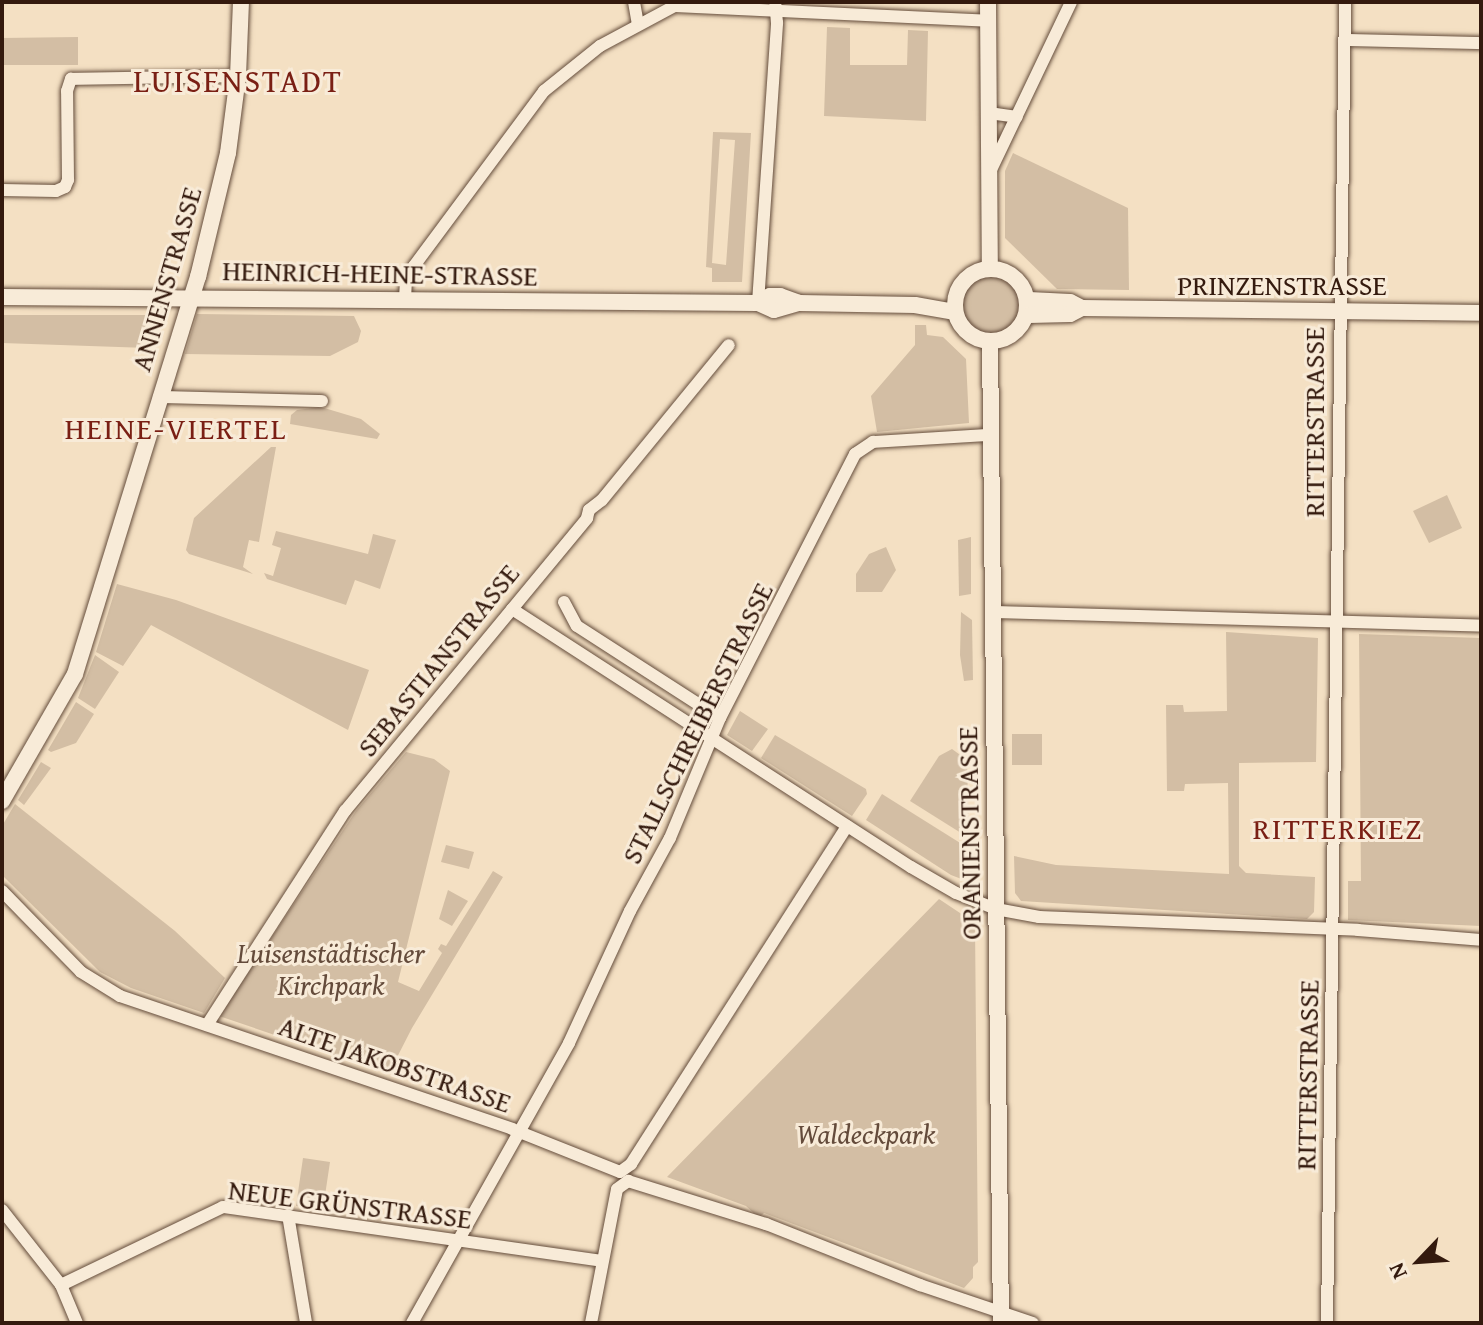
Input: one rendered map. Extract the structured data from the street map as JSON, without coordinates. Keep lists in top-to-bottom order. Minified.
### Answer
{"streets":{"main road":["HEINRICH-HEINE-STRASSE","ANNENSTRASSE","PRINZENSTRASSE","ORANIENSTRASSE"],"street":["RITTERSTRASSE","SEBASTIANSTRASSE","STALLSCHREIBERSTRASSE","ALTE JAKOBSTRASSE","NEUE GRÜNSTRASSE"]},"crossings":[["HEINRICH-HEINE-STRASSE","ANNENSTRASSE"],["PRINZENSTRASSE","RITTERSTRASSE"],["PRINZENSTRASSE","ORANIENSTRASSE"],["SEBASTIANSTRASSE","ALTE JAKOBSTRASSE"],["STALLSCHREIBERSTRASSE","ORANIENSTRASSE"],["STALLSCHREIBERSTRASSE","ALTE JAKOBSTRASSE"],["STALLSCHREIBERSTRASSE","NEUE GRÜNSTRASSE"],["ORANIENSTRASSE","ALTE JAKOBSTRASSE"]],"districts":["LUISENSTADT","HEINE-VIERTEL","RITTERKIEZ"],"parks":["Luisenstädtischer Kirchpark","Waldeckpark"],"north":"bottom left"}
